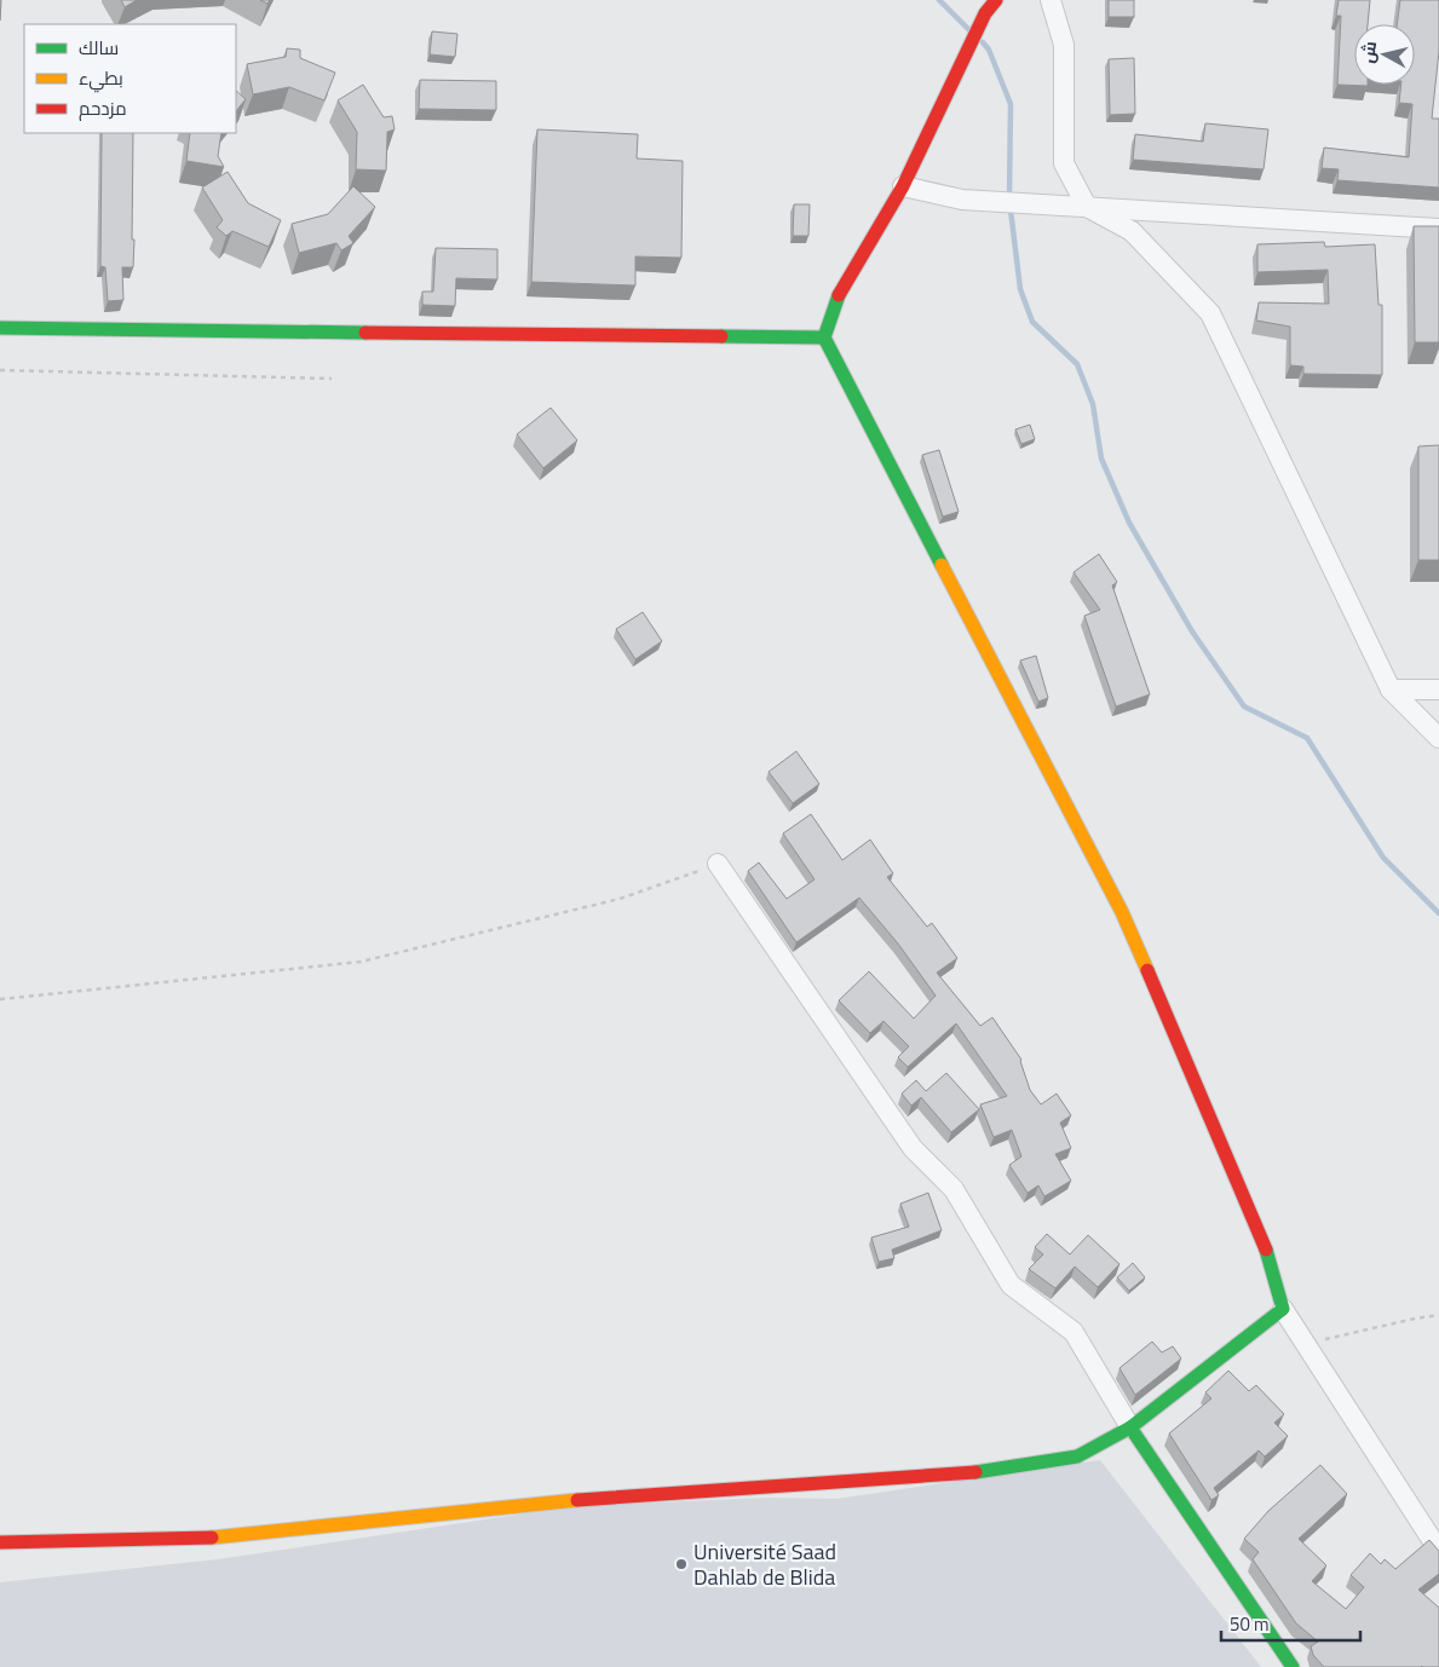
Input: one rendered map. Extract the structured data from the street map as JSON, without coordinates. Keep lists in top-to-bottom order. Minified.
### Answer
{"places":["Université Saad Dahlab de Blida"],"legend":["سالك","بطيء","مزدحم"],"scale_bar":"50 m","north":"left"}
